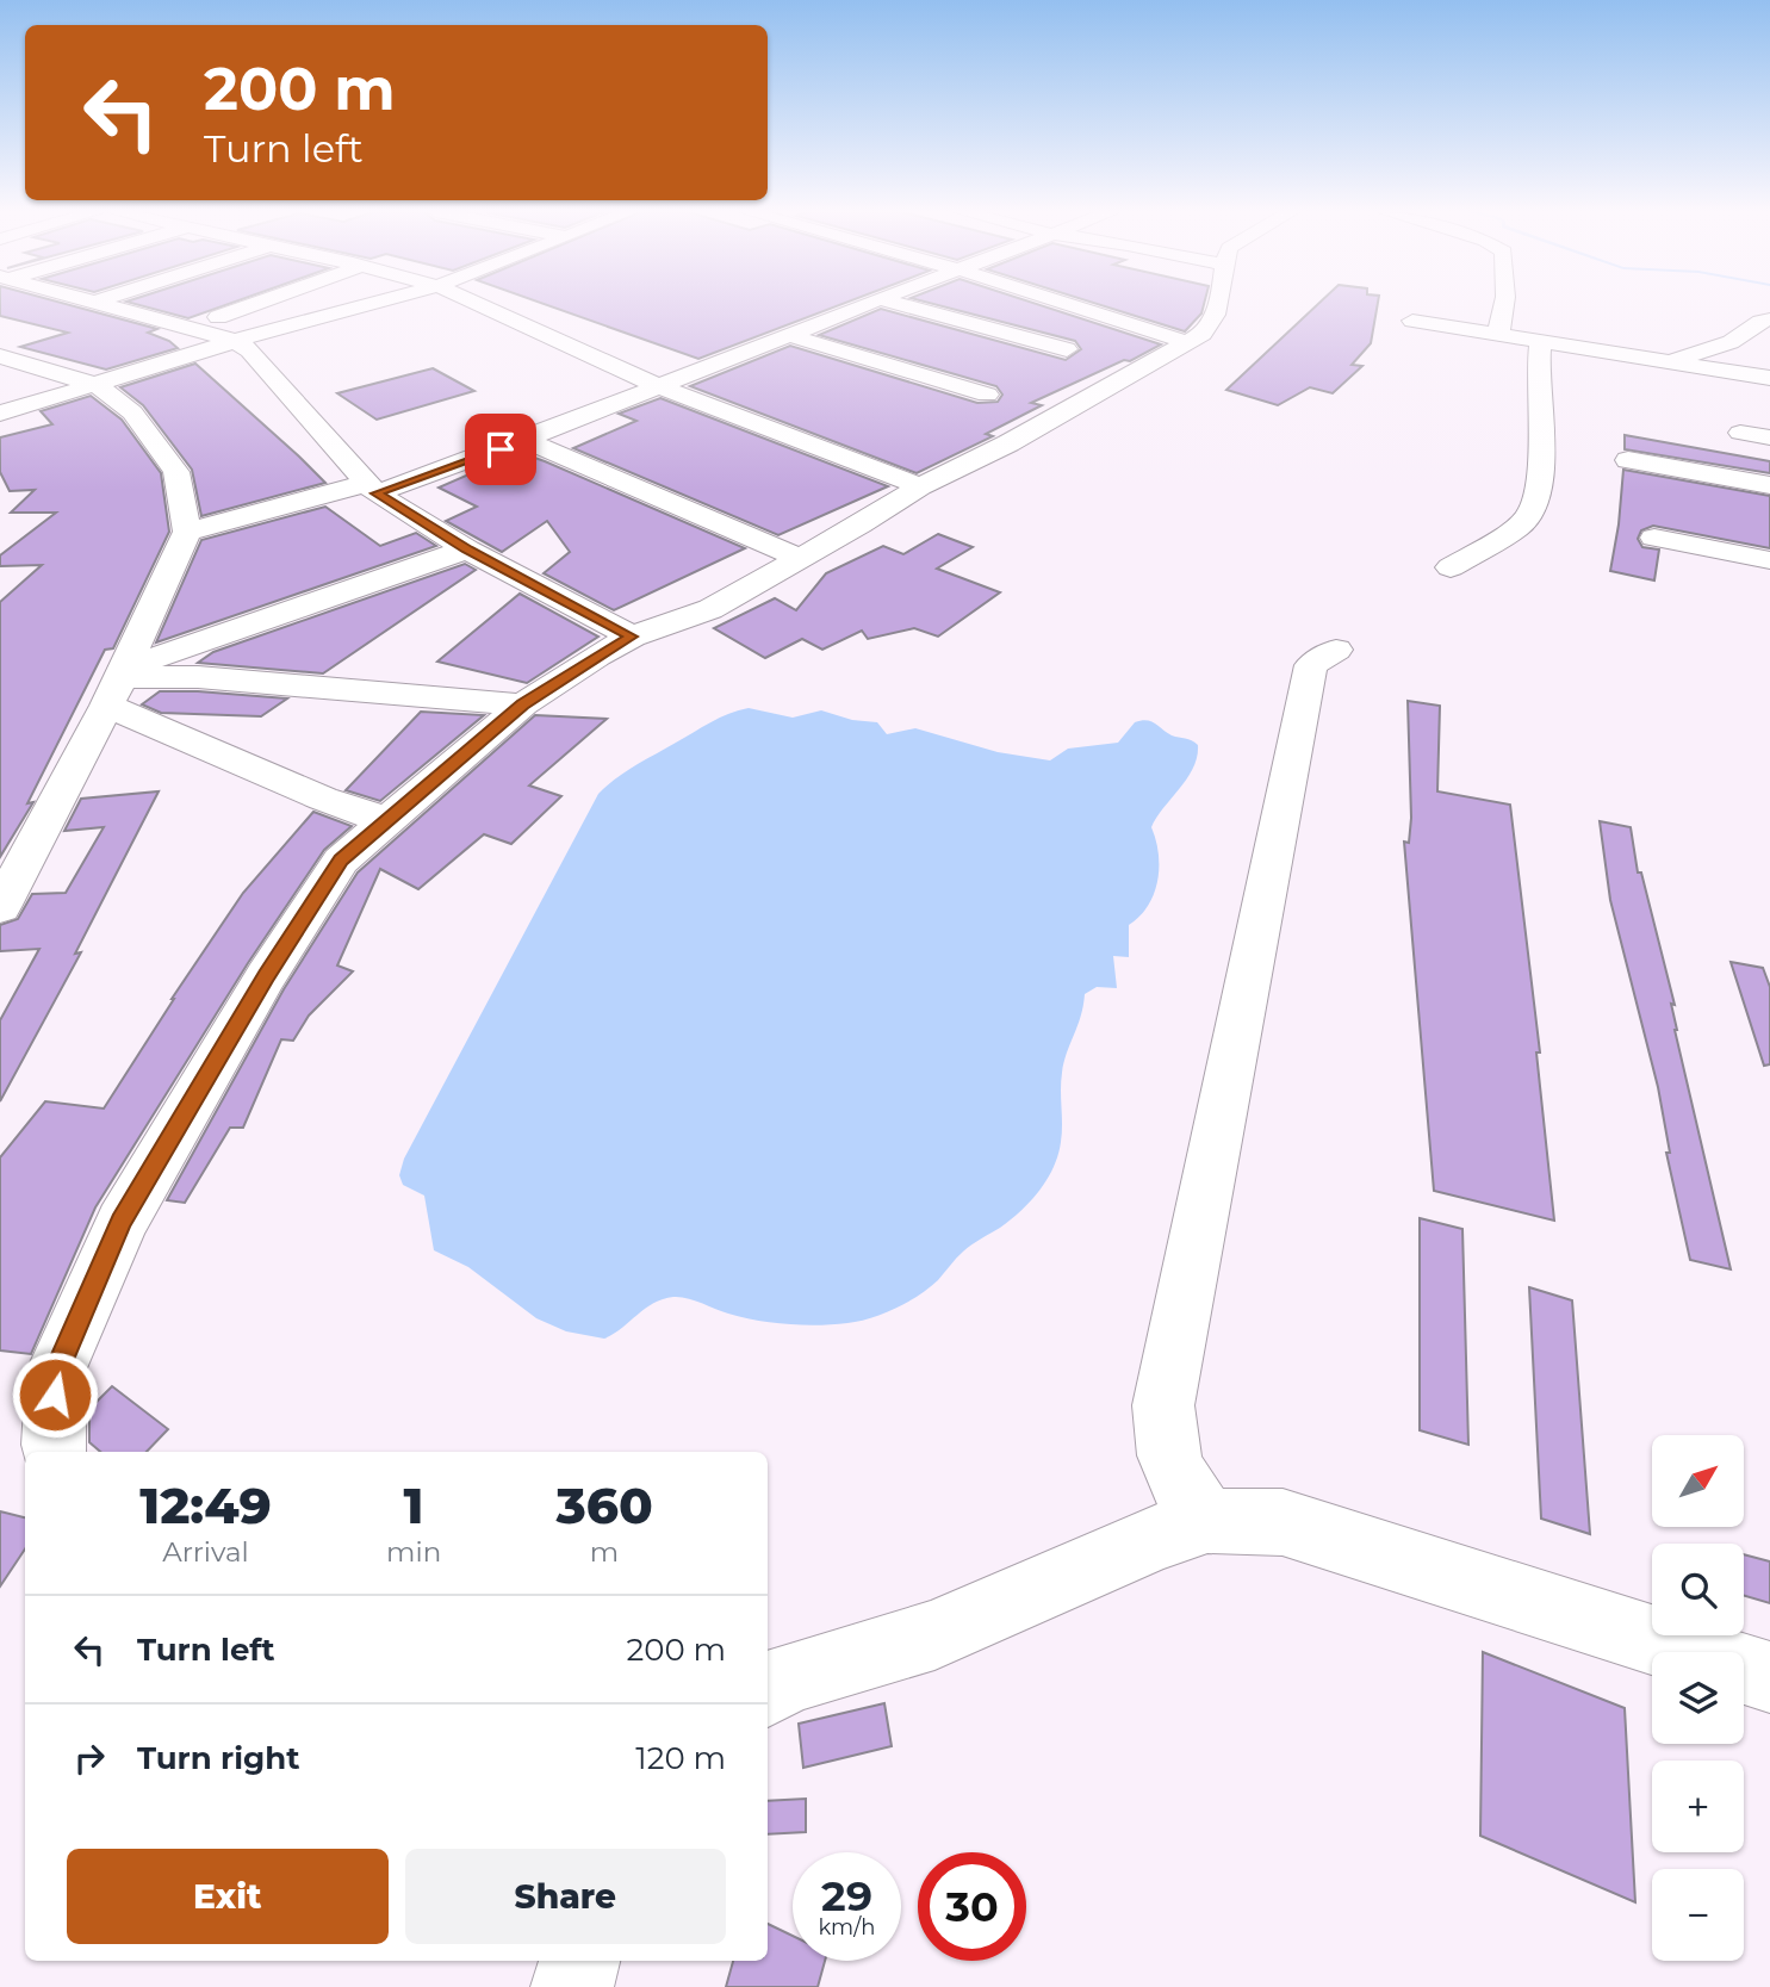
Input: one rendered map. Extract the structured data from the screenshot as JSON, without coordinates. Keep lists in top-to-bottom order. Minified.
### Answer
{"north":"top right","page":{"turn":["200 m","Turn left"],"map_buttons":["+","−"],"eta":["12:49","Arrival","1","min","360","m"],"list":[{"name":"Turn left","value":"200 m"},{"name":"Turn right","value":"120 m"}],"buttons":["Exit","Share"],"speed":"29 km/h","limit":"30"}}
